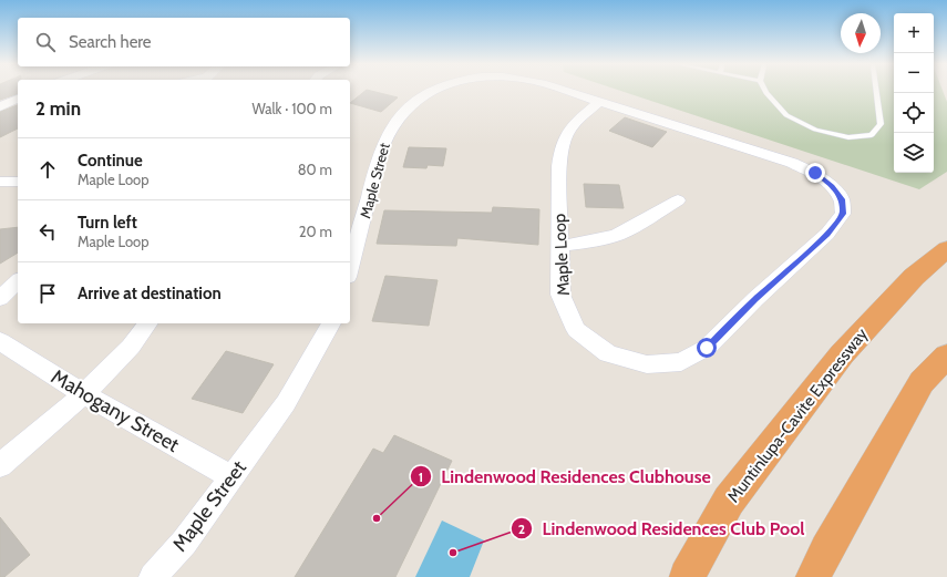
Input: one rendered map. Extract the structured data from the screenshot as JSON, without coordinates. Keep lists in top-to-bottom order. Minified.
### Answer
{"streets":{"highway":["Muntinlupa-Cavite Expressway"],"street":["Maple Street","Maple Loop","Mahogany Street"]},"crossings":[["Maple Street","Maple Loop"],["Maple Street","Mahogany Street"]],"places":["Lindenwood Residences Clubhouse","Lindenwood Residences Club Pool"],"north":"bottom","page":{"map_buttons":["+","−"],"search":"Search here","heading":["2 min","Walk · 100 m"],"list":[["Continue","Maple Loop","80 m"],["Turn left","Maple Loop","20 m"],"Arrive at destination"]}}
